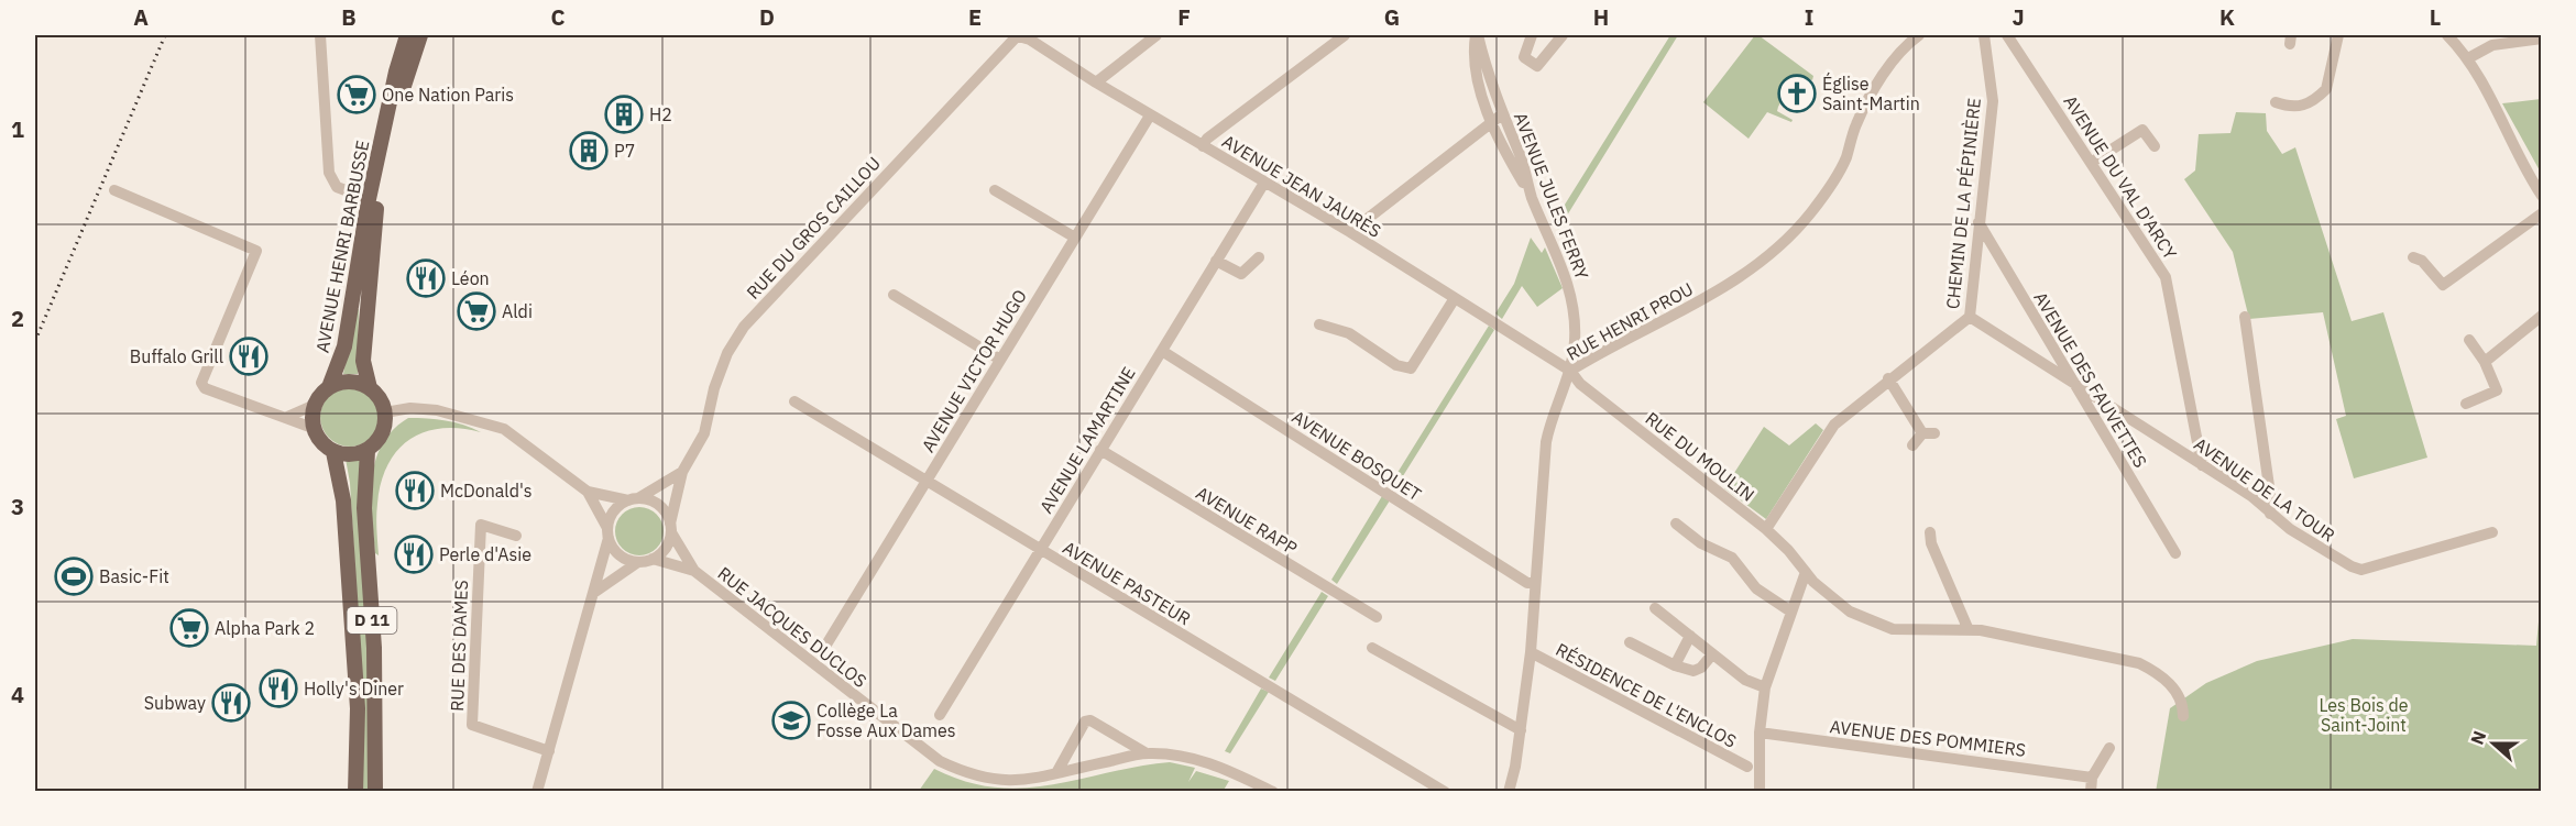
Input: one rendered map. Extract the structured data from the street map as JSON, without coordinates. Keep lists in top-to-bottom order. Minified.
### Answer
{"streets":{"main road":["AVENUE HENRI BARBUSSE","D 11"],"street":["AVENUE DU VAL D'ARCY","AVENUE JEAN JAURÈS","AVENUE JULES FERRY","CHEMIN DE LA PÉPINIÈRE","RUE DU GROS CAILLOU","RUE HENRI PROU","AVENUE VICTOR HUGO","AVENUE DES FAUVETTES","AVENUE LAMARTINE","AVENUE BOSQUET","RUE DU MOULIN","AVENUE DE LA TOUR","AVENUE RAPP","AVENUE PASTEUR","RUE JACQUES DUCLOS","RUE DES DAMES","RÉSIDENCE DE L'ENCLOS","AVENUE DES POMMIERS"]},"crossings":[["AVENUE DU VAL D'ARCY","AVENUE DE LA TOUR"],["AVENUE JEAN JAURÈS","AVENUE JULES FERRY"],["AVENUE JEAN JAURÈS","RUE DU GROS CAILLOU"],["AVENUE JEAN JAURÈS","RUE HENRI PROU"],["AVENUE JEAN JAURÈS","AVENUE VICTOR HUGO"],["AVENUE JEAN JAURÈS","AVENUE LAMARTINE"],["AVENUE JEAN JAURÈS","RUE DU MOULIN"],["AVENUE JULES FERRY","RUE HENRI PROU"],["AVENUE JULES FERRY","RUE DU MOULIN"],["CHEMIN DE LA PÉPINIÈRE","AVENUE DES FAUVETTES"],["CHEMIN DE LA PÉPINIÈRE","RUE DU MOULIN"],["CHEMIN DE LA PÉPINIÈRE","AVENUE DE LA TOUR"],["RUE DU GROS CAILLOU","RUE JACQUES DUCLOS"],["AVENUE HENRI BARBUSSE","D 11"],["AVENUE HENRI BARBUSSE","RUE JACQUES DUCLOS"],["RUE HENRI PROU","AVENUE BOSQUET"],["RUE HENRI PROU","RUE DU MOULIN"],["RUE HENRI PROU","RÉSIDENCE DE L'ENCLOS"],["AVENUE VICTOR HUGO","AVENUE PASTEUR"],["AVENUE DES FAUVETTES","AVENUE DE LA TOUR"],["AVENUE LAMARTINE","AVENUE BOSQUET"],["AVENUE LAMARTINE","AVENUE RAPP"],["AVENUE LAMARTINE","AVENUE PASTEUR"],["D 11","RUE JACQUES DUCLOS"]],"parks":["Les Bois de Saint-Joint"],"places":{"church":["Église Saint-Martin"],"supermarket":["One Nation Paris","Aldi","Alpha Park 2"],"building":["H2","P7"],"restaurant":["Léon","Buffalo Grill","McDonald's","Perle d'Asie","Holly's Diner","Subway"],"sports":["Basic-Fit"],"school or university":["Collège La Fosse Aux Dames"]},"north":"left","grid":{"columns":["A","B","C","D","E","F","G","H","I","J","K","L"],"rows":["1","2","3","4"]}}
